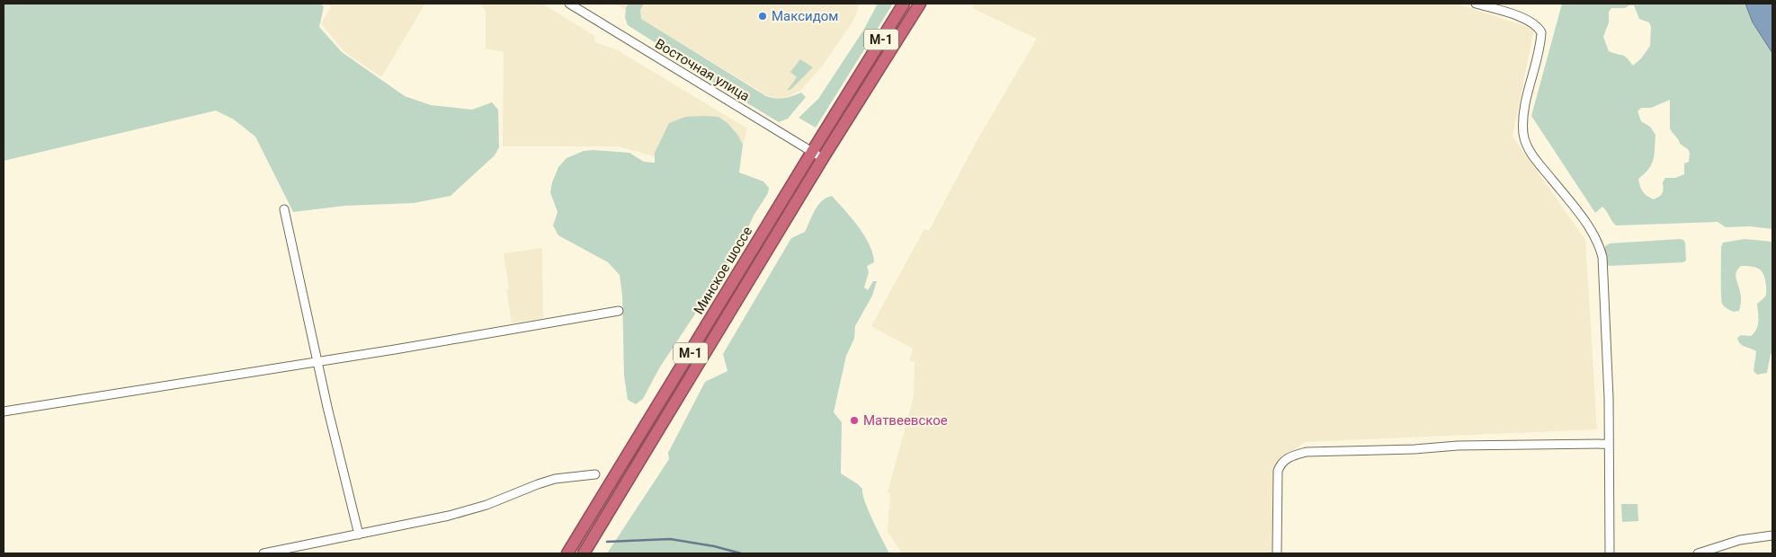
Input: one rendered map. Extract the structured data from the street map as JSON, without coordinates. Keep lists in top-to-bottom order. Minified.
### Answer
{"streets":{"highway":["М-1","Минское шоссе"],"street":["Восточная улица"]},"crossings":[["Восточная улица","Минское шоссе"]],"places":["Максидом","Матвеевское"]}
